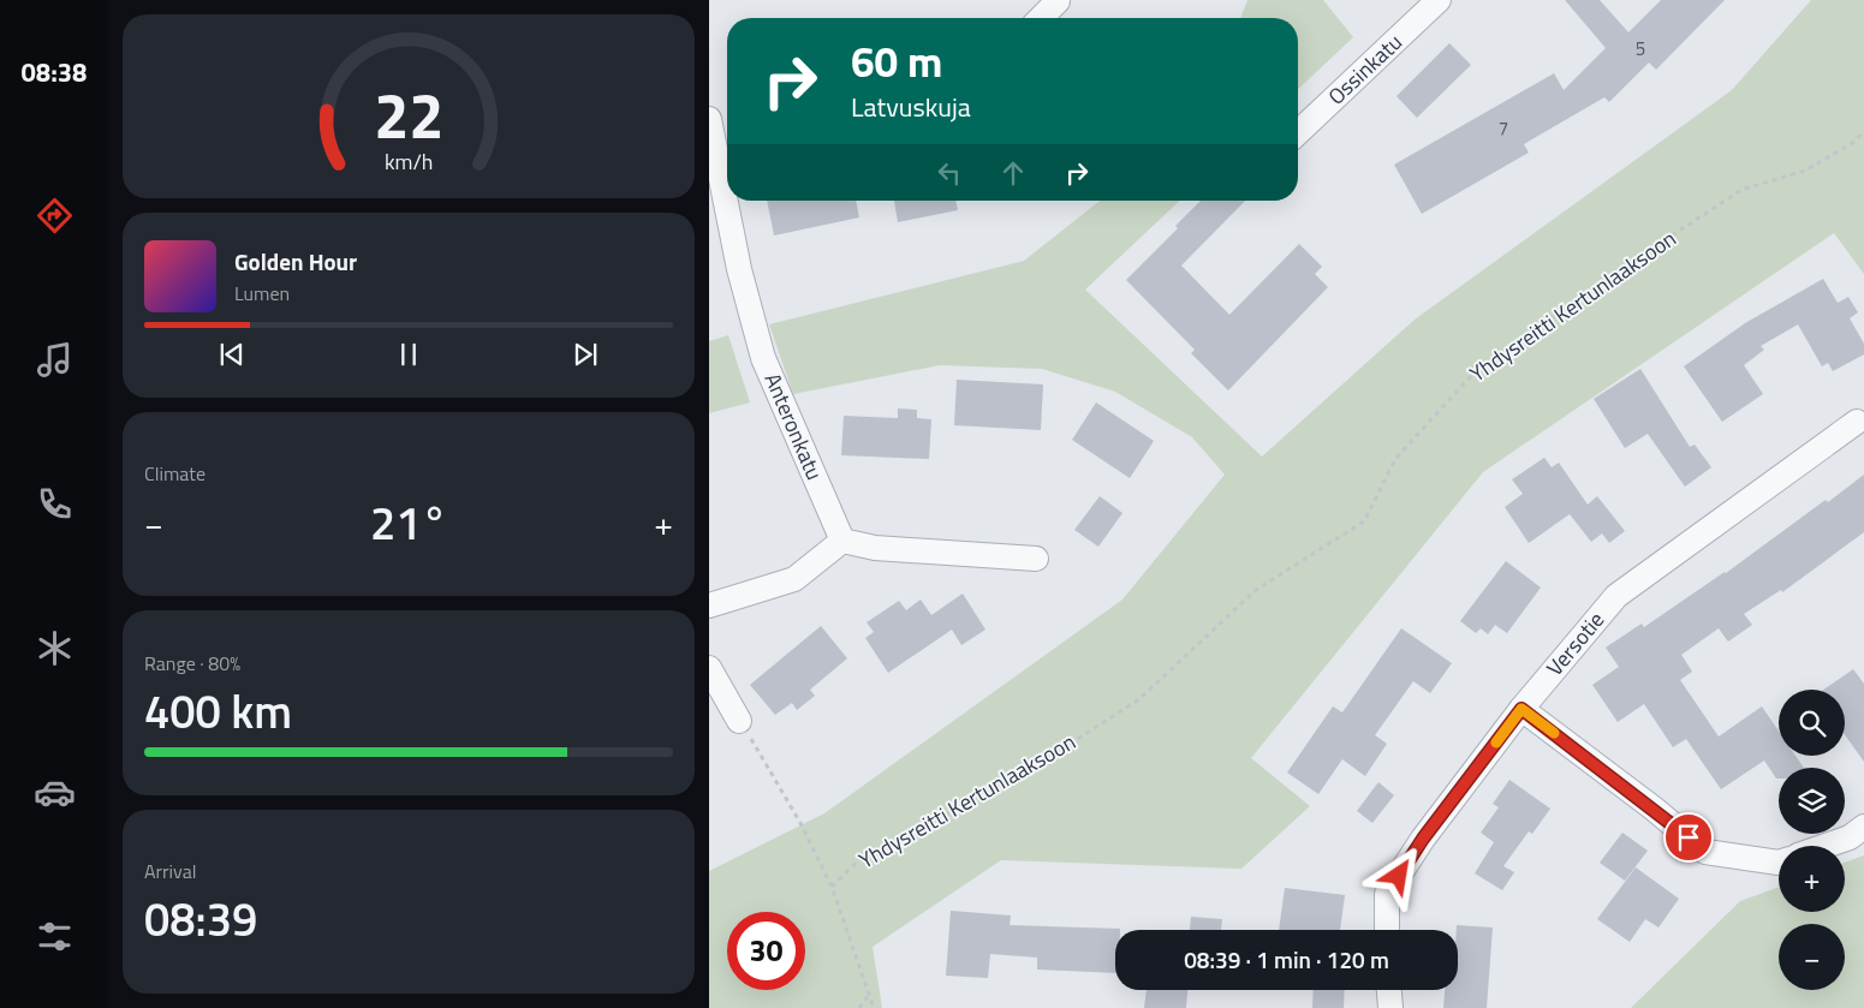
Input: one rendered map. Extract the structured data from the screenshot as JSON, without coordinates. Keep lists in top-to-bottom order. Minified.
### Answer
{"streets":{"street":["Ossinkatu","Anteronkatu","Versotie"],"path":["Yhdysreitti Kertunlaaksoon"]},"house_numbers":["5","7"],"page":{"tabs":"08:38","turn":["60 m","Latvuskuja"],"song":["Golden Hour","Lumen"],"tile":["Climate",["Range · 80%","400 km"],["Arrival","08:39"]],"heat":["−","21°","+"],"map_buttons":["+","−"],"limit":"30","trip":"08:39 · 1 min · 120 m","gauge":["22","km/h"]}}
